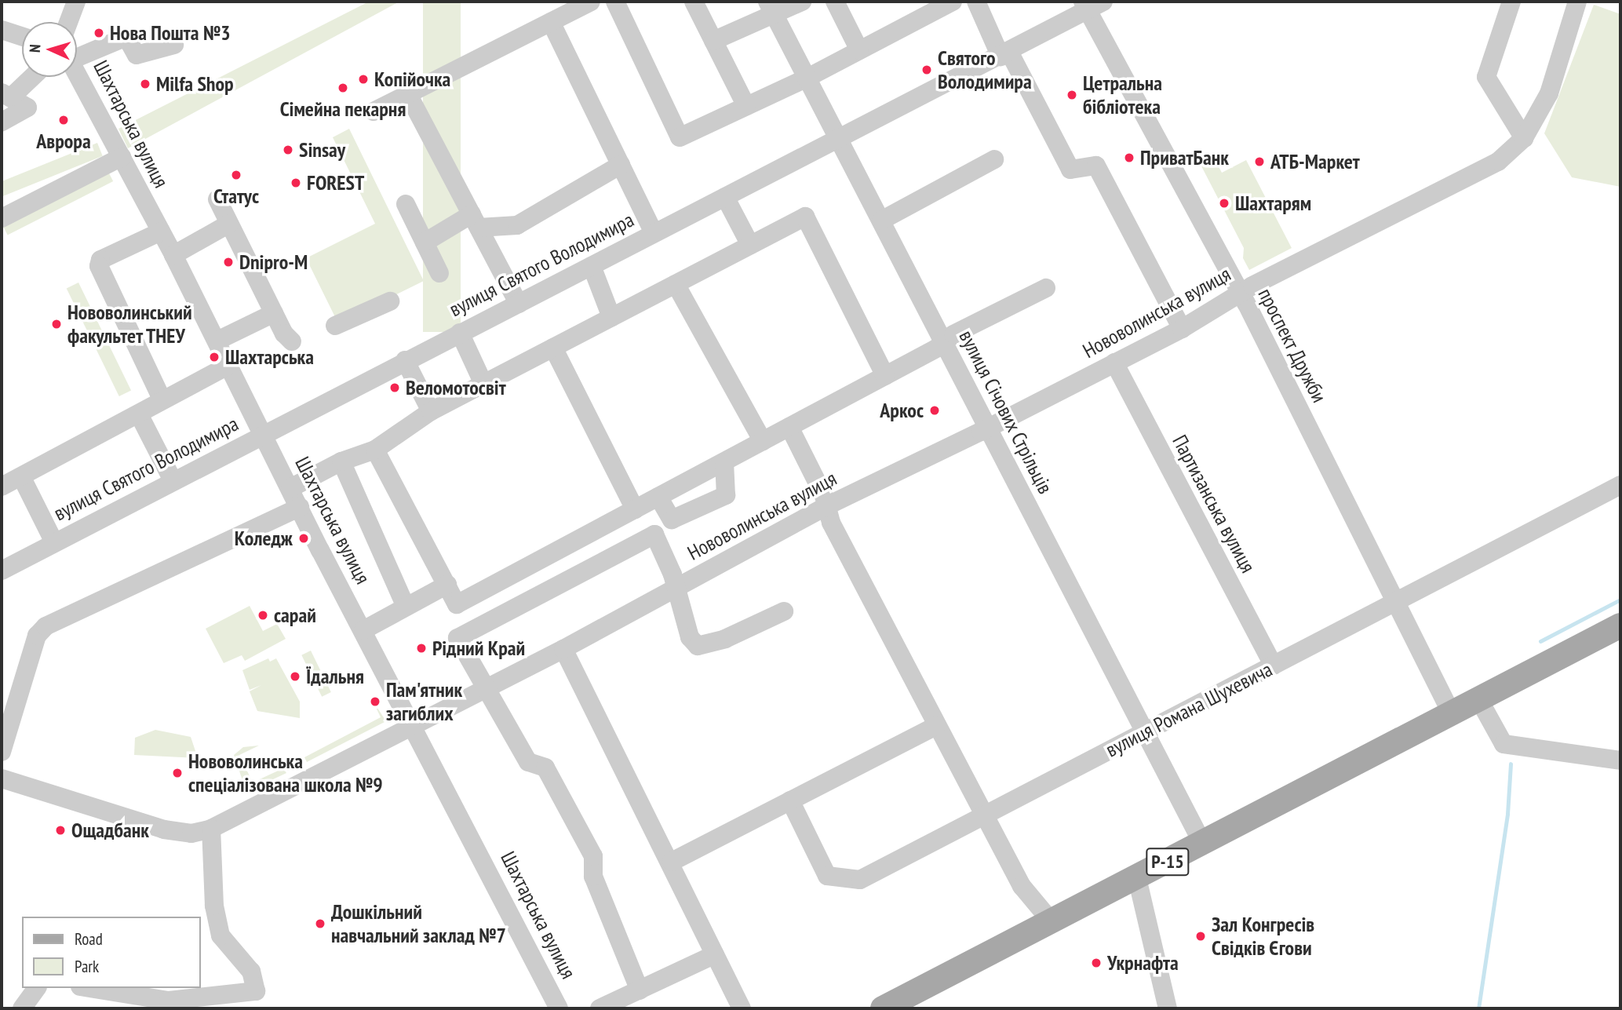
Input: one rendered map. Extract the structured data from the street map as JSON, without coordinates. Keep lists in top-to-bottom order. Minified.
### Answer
{"streets":{"main road":["Р-15"],"street":["Шахтарська вулиця","вулиця Святого Володимира","Нововолинська вулиця","проспект Дружби","вулиця Січових Стрільців","Партизанська вулиця","вулиця Романа Шухевича"]},"crossings":[["Шахтарська вулиця","вулиця Святого Володимира"],["Шахтарська вулиця","Нововолинська вулиця"],["вулиця Святого Володимира","проспект Дружби"],["вулиця Святого Володимира","вулиця Січових Стрільців"],["Нововолинська вулиця","проспект Дружби"],["Нововолинська вулиця","вулиця Січових Стрільців"],["Нововолинська вулиця","Партизанська вулиця"],["проспект Дружби","вулиця Романа Шухевича"],["проспект Дружби","Р-15"],["вулиця Січових Стрільців","вулиця Романа Шухевича"],["вулиця Січових Стрільців","Р-15"],["Партизанська вулиця","вулиця Романа Шухевича"]],"places":["Нова Пошта №3","Святого Володимира","Копійочка","Milfa Shop","Сімейна пекарня","Цетральна бібліотека","Аврора","Sinsay","ПриватБанк","АТБ-Маркет","Статус","FOREST","Шахтарям","Dnipro-M","Нововолинський факультет ТНЕУ","Шахтарська","Веломотосвіт","Аркос","Коледж","сарай","Рідний Край","Їдальня","Пам'ятник загиблих","Нововолинська спеціалізована школа №9","Ощадбанк","Дошкільний навчальний заклад №7","Зал Конгресів Свідків Єгови","Укрнафта"],"legend":["Road","Park"],"north":"left"}
